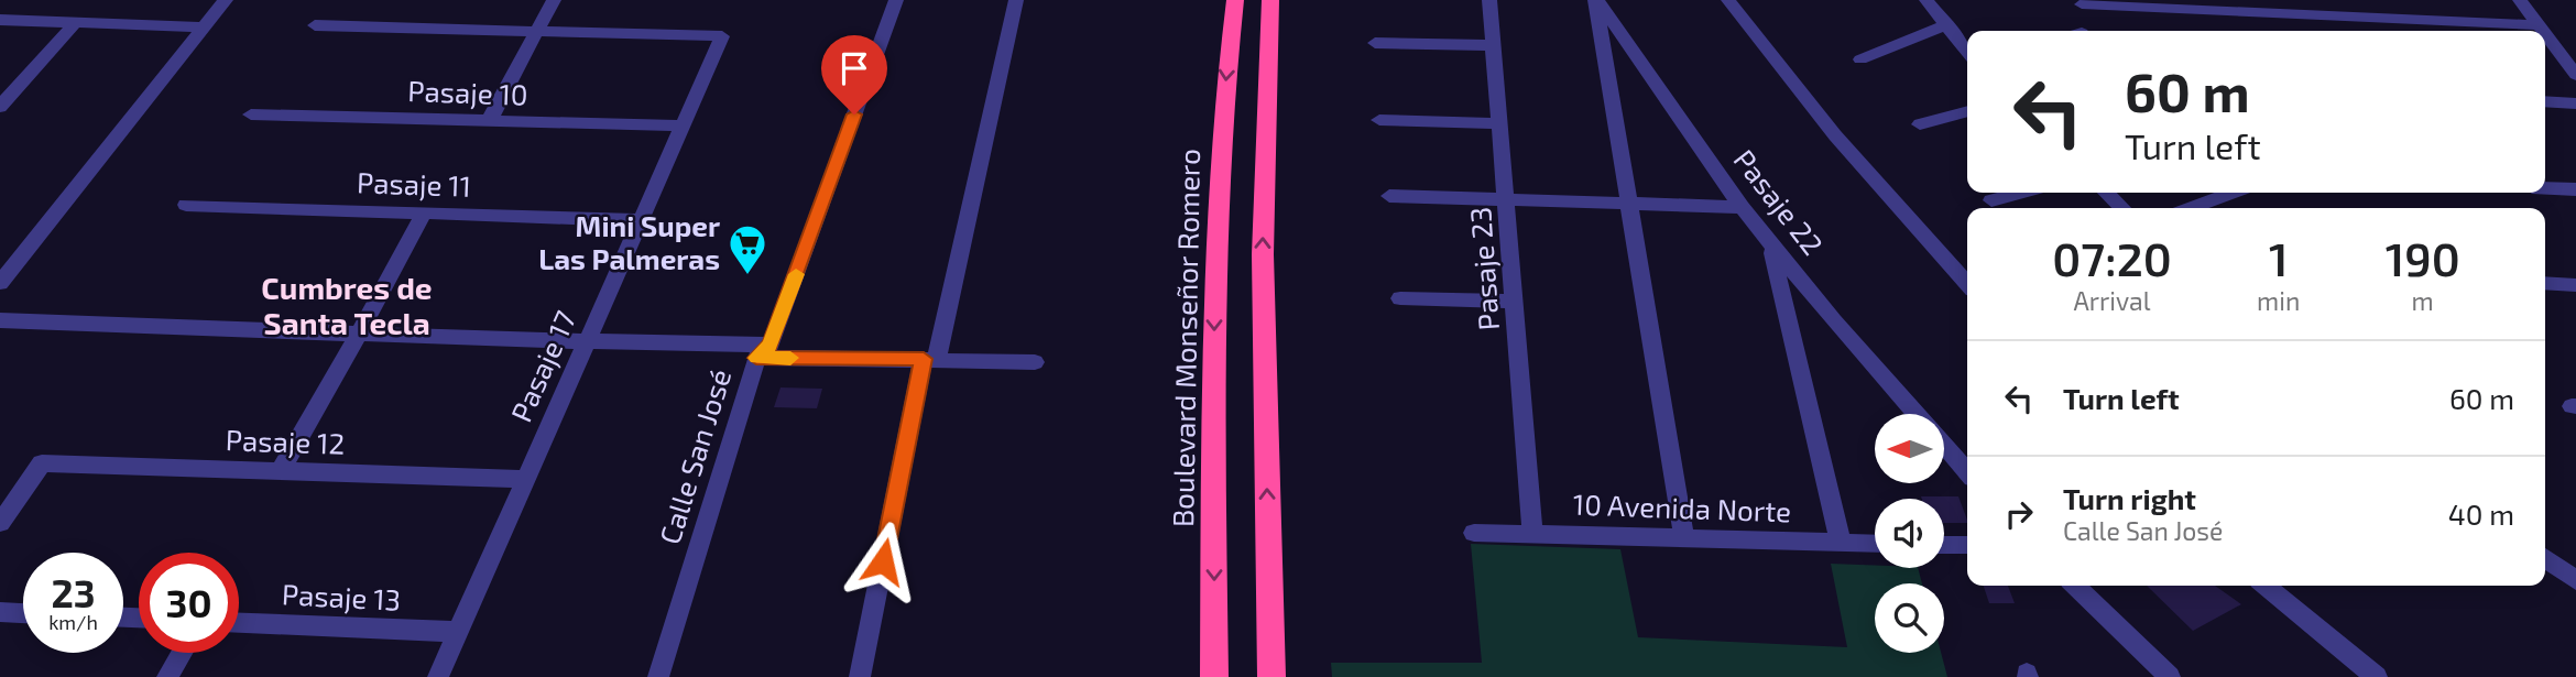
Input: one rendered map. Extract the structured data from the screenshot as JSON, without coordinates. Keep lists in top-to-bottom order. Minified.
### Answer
{"streets":{"highway":["Boulevard Monseñor Romero"],"street":["Pasaje 10","Pasaje 11","Pasaje 22","Pasaje 23","Pasaje 17","Pasaje 12","Calle San José","10 Avenida Norte","Pasaje 13"]},"crossings":[["Pasaje 10","Pasaje 17"],["Pasaje 11","Pasaje 17"],["Pasaje 23","10 Avenida Norte"],["Pasaje 17","Pasaje 12"],["Pasaje 17","Pasaje 13"]],"districts":["Cumbres de Santa Tecla"],"places":{"supermarket":["Mini Super Las Palmeras"]},"north":"left","page":{"turn":["60 m","Turn left"],"eta":["07:20","Arrival","1","min","190","m"],"list":[{"name":"Turn left","value":"60 m"},{"name":"Turn right","note":"Calle San José","value":"40 m"}],"speed":"23 km/h","limit":"30"}}
